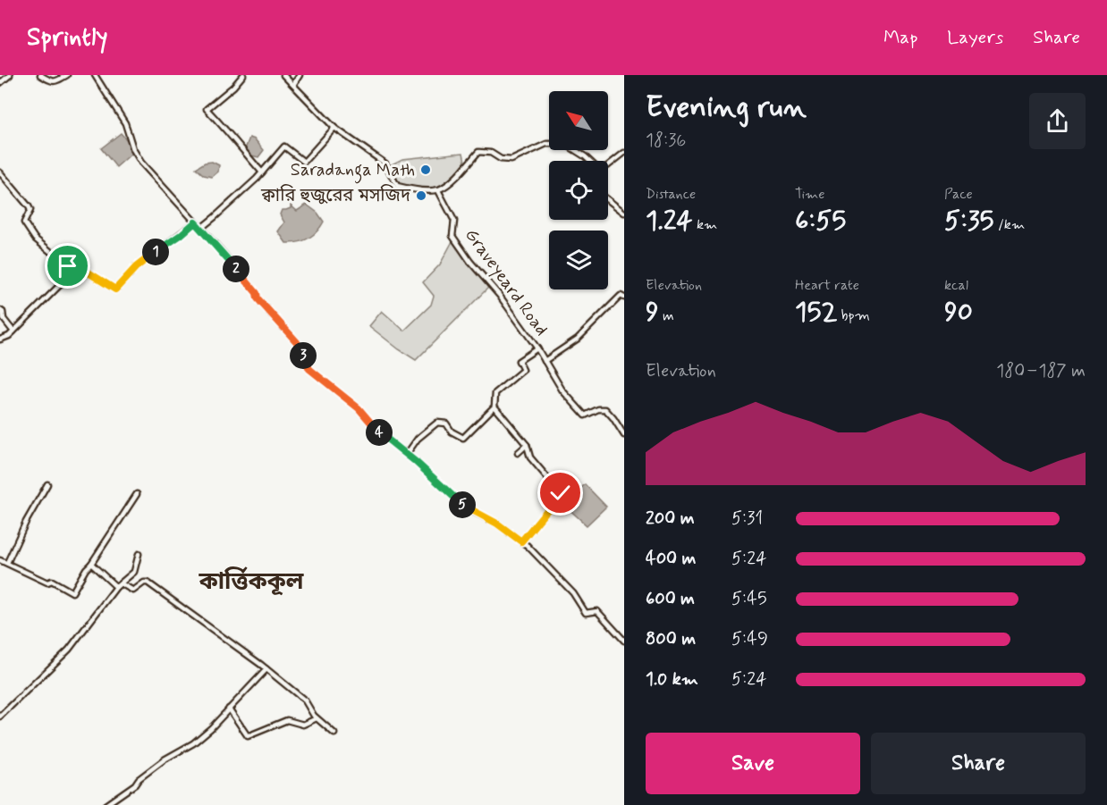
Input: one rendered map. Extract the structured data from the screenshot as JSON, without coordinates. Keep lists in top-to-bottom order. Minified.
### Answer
{"streets":{"street":["Graveyeard Road"]},"districts":["কার্ত্তিককূল"],"places":["Saradanga Math","ক্বারি হুজুরের মসজিদ"],"north":"top left","page":{"header":"Sprintly","nav":["Map","Layers","Share"],"heading":["Evening run","18:36"],"stats":[["Distance","1.24 km"],["Time","6:55"],["Pace","5:35 /km"],["Elevation","9 m"],["Heart rate","152 bpm"],["kcal","90"]],"pins":["1","2","3","4","5"],"chart":["Elevation","180–187 m"],"list":[{"name":"200 m","note":"5:31"},{"name":"400 m","note":"5:24"},{"name":"600 m","note":"5:45"},{"name":"800 m","note":"5:49"},{"name":"1.0 km","note":"5:24"}],"buttons":["Save","Share"]}}
